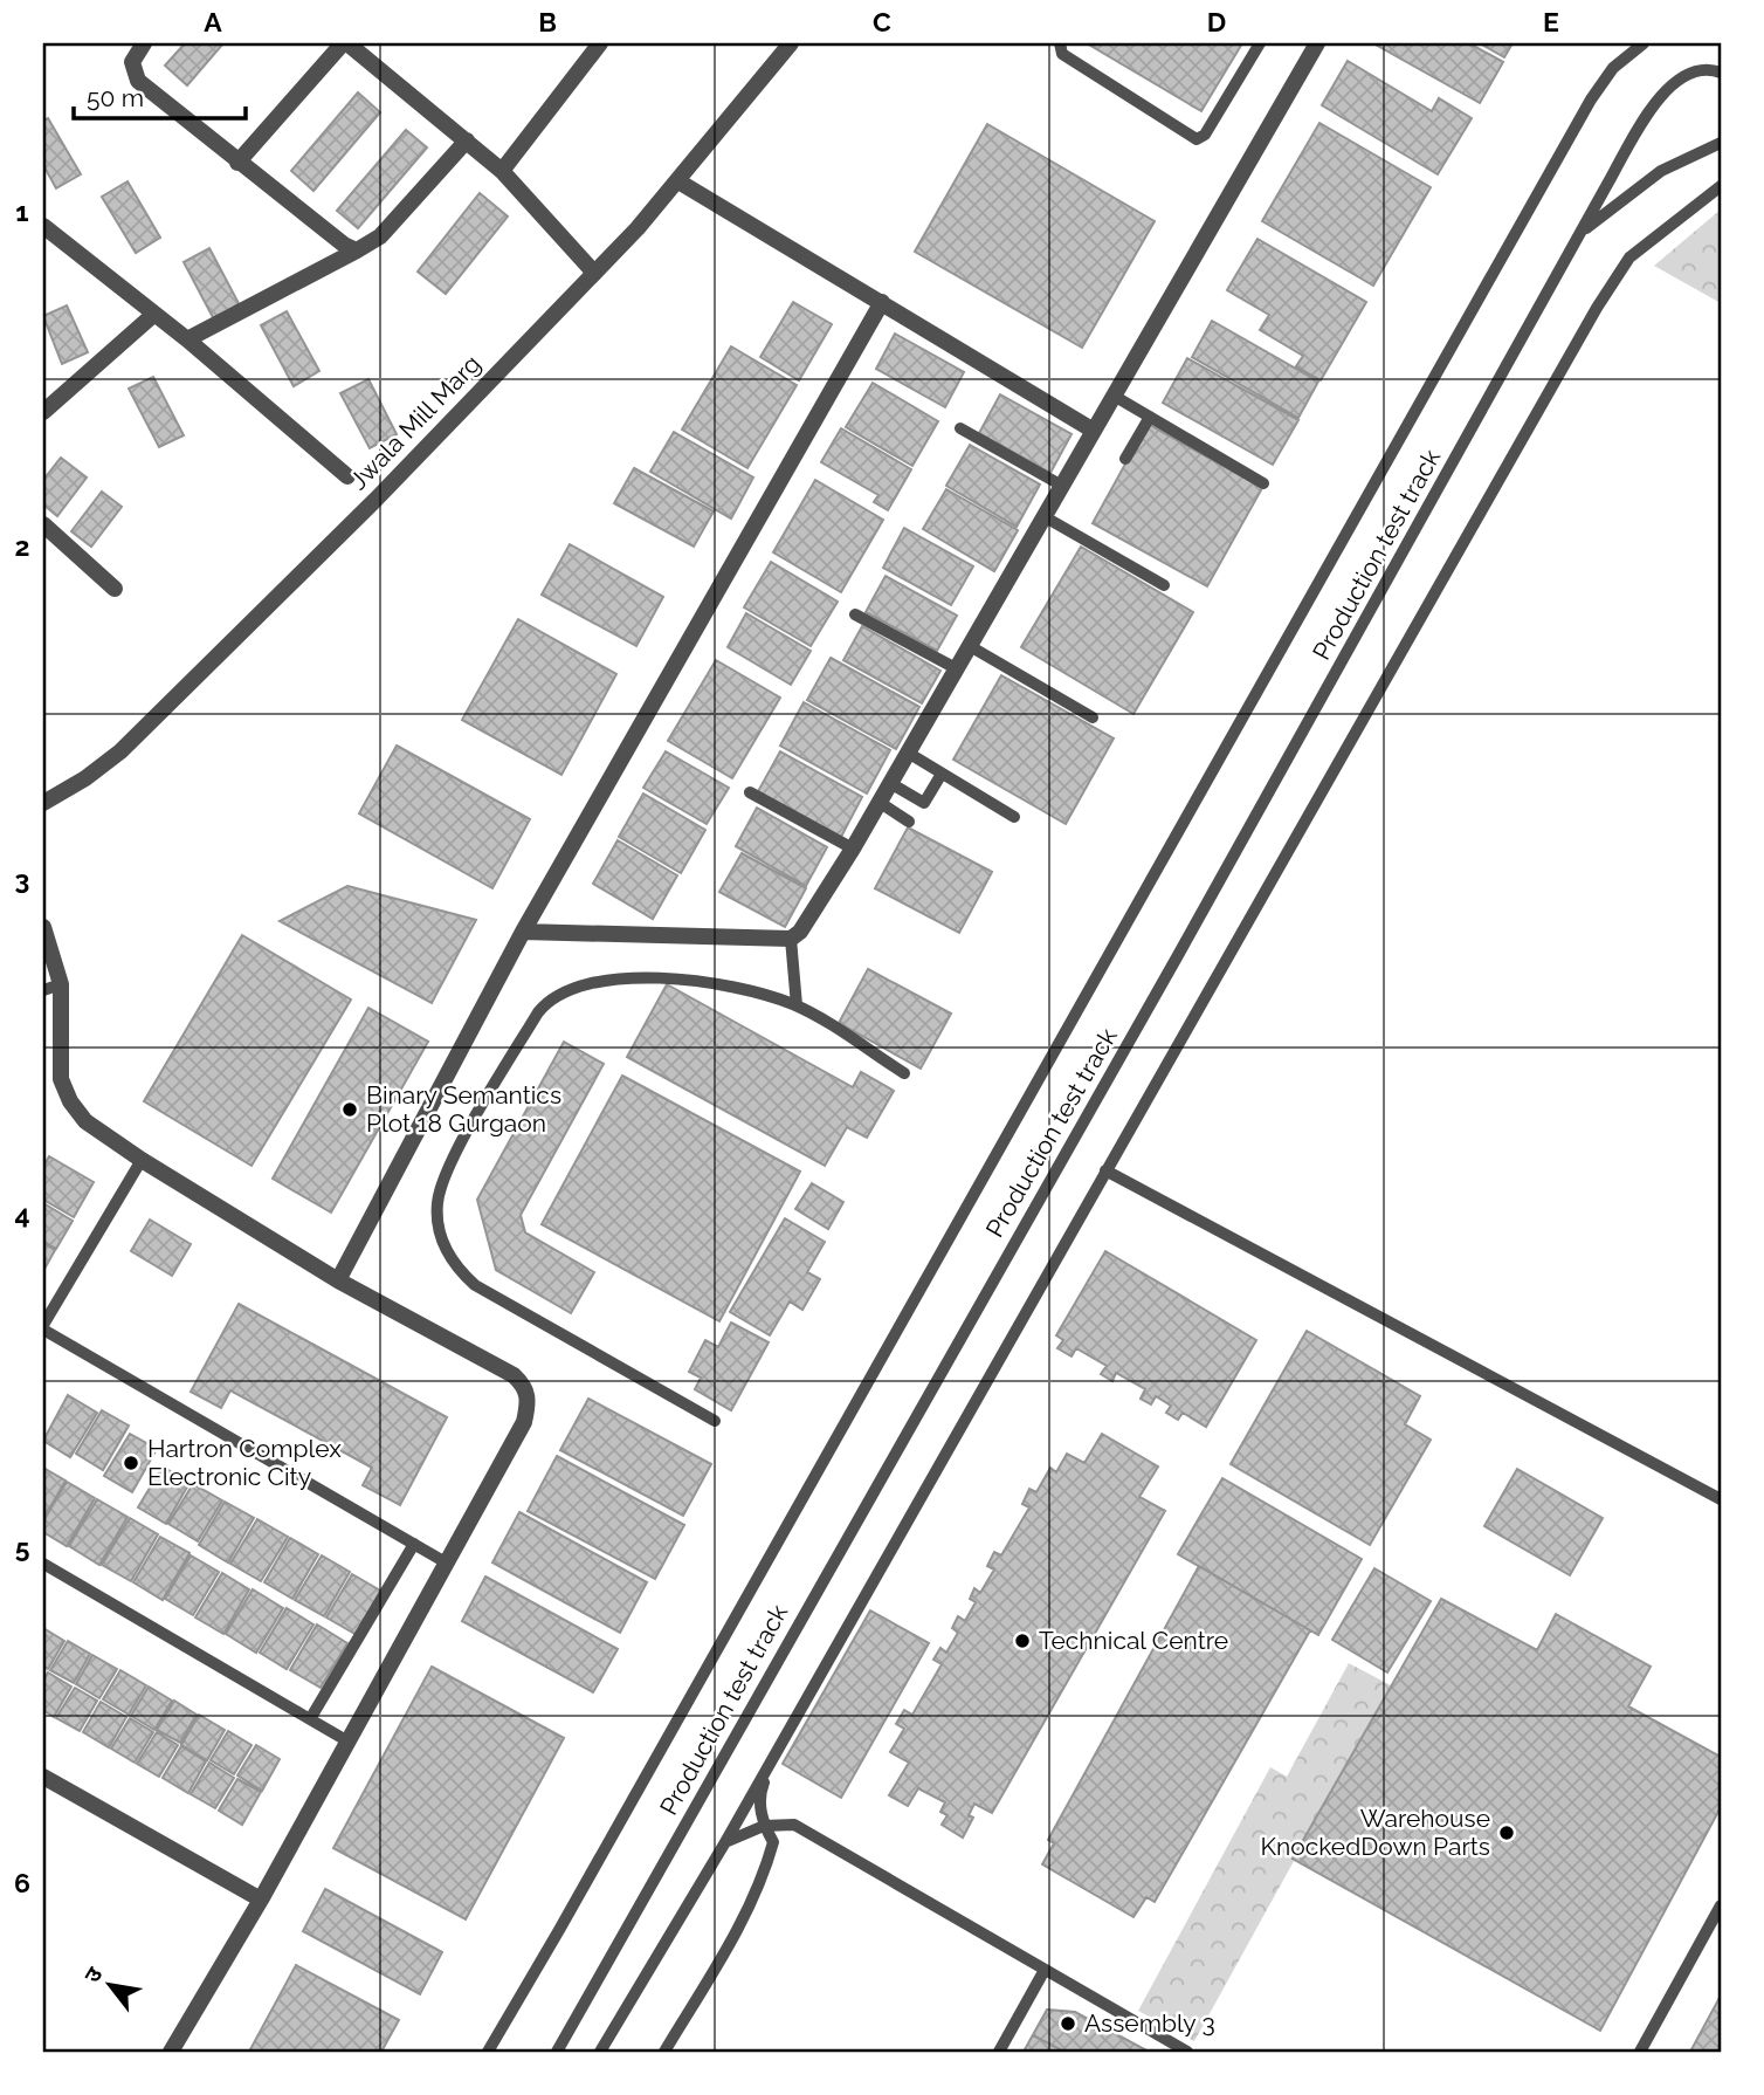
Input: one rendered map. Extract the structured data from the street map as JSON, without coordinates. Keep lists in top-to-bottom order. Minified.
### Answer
{"streets":{"street":["Jwala Mill Marg"],"lane":["Production test track"]},"places":["Binary Semantics Plot 18 Gurgaon","Hartron Complex Electronic City","Technical Centre","Warehouse KnockedDown Parts","Assembly 3"],"scale_bar":"50 m","north":"top left","grid":{"columns":["A","B","C","D","E"],"rows":["1","2","3","4","5","6"]}}
